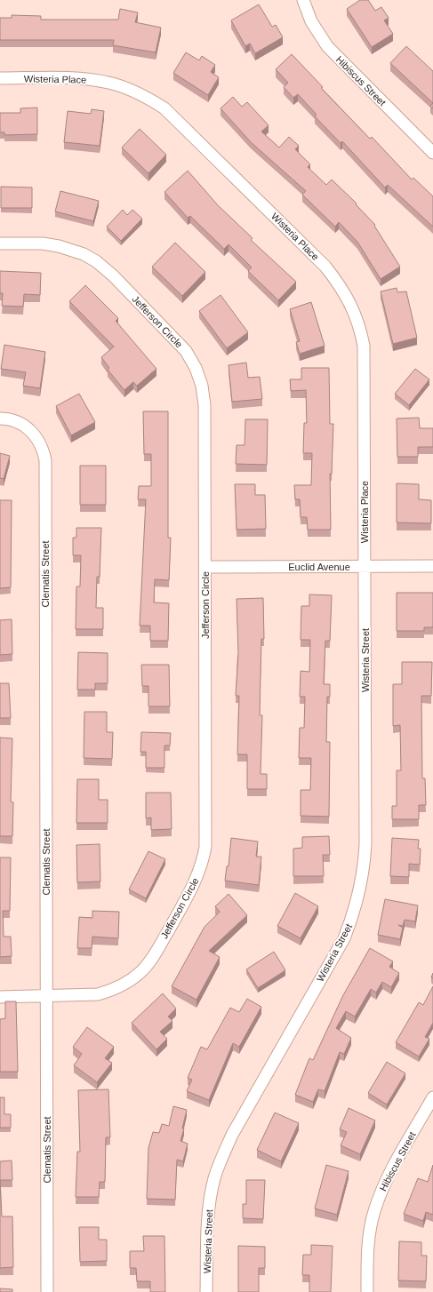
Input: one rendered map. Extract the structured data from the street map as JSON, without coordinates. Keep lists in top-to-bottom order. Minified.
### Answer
{"streets":{"street":["Wisteria Place","Hibiscus Street","Jefferson Circle","Euclid Avenue","Clematis Street","Wisteria Street"]},"crossings":[["Wisteria Place","Euclid Avenue"],["Wisteria Place","Wisteria Street"],["Jefferson Circle","Euclid Avenue"],["Jefferson Circle","Clematis Street"],["Euclid Avenue","Wisteria Street"]]}
